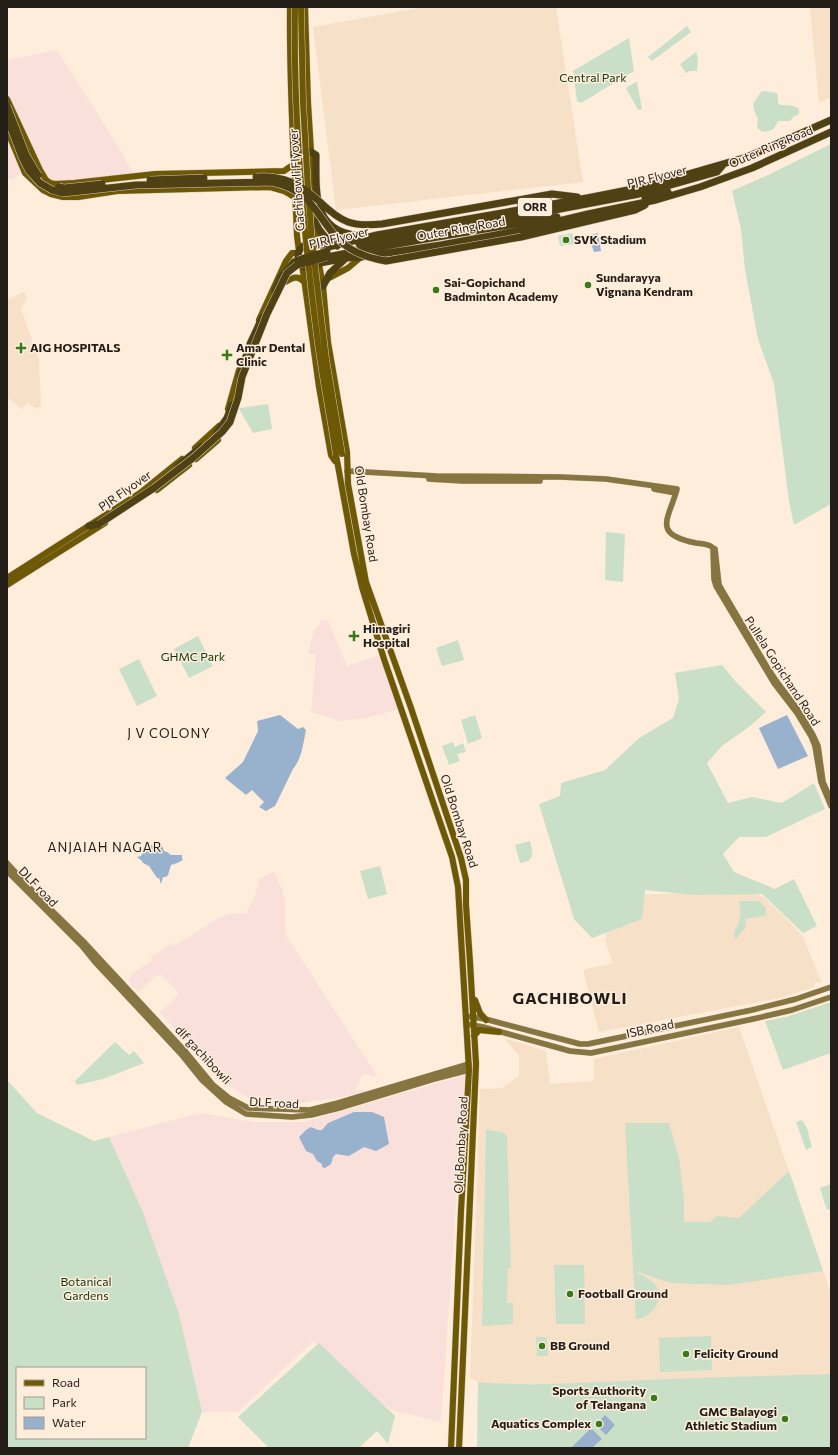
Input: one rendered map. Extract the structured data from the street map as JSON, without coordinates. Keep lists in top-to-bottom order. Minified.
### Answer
{"streets":{"highway":["Outer Ring Road","PJR Flyover","ORR"],"main road":["Gachibowli Flyover","Old Bombay Road","Pullela Gopichand Road","DLF road","ISB Road","dlf gachibowli"]},"crossings":[["Outer Ring Road","PJR Flyover"],["Outer Ring Road","Old Bombay Road"],["Gachibowli Flyover","Old Bombay Road"],["Old Bombay Road","DLF road"],["Old Bombay Road","ISB Road"],["DLF road","dlf gachibowli"]],"districts":["J V COLONY","ANJAIAH NAGAR","GACHIBOWLI"],"parks":["Central Park","GHMC Park","Botanical Gardens"],"places":{"other":["SVK Stadium","Sundarayya Vignana Kendram","Sai-Gopichand Badminton Academy","Football Ground","BB Ground","Felicity Ground","Sports Authority of Telangana","GMC Balayogi Athletic Stadium","Aquatics Complex"],"health":["AIG HOSPITALS","Amar Dental Clinic","Himagiri Hospital"]},"legend":["Road","Park","Water"]}
